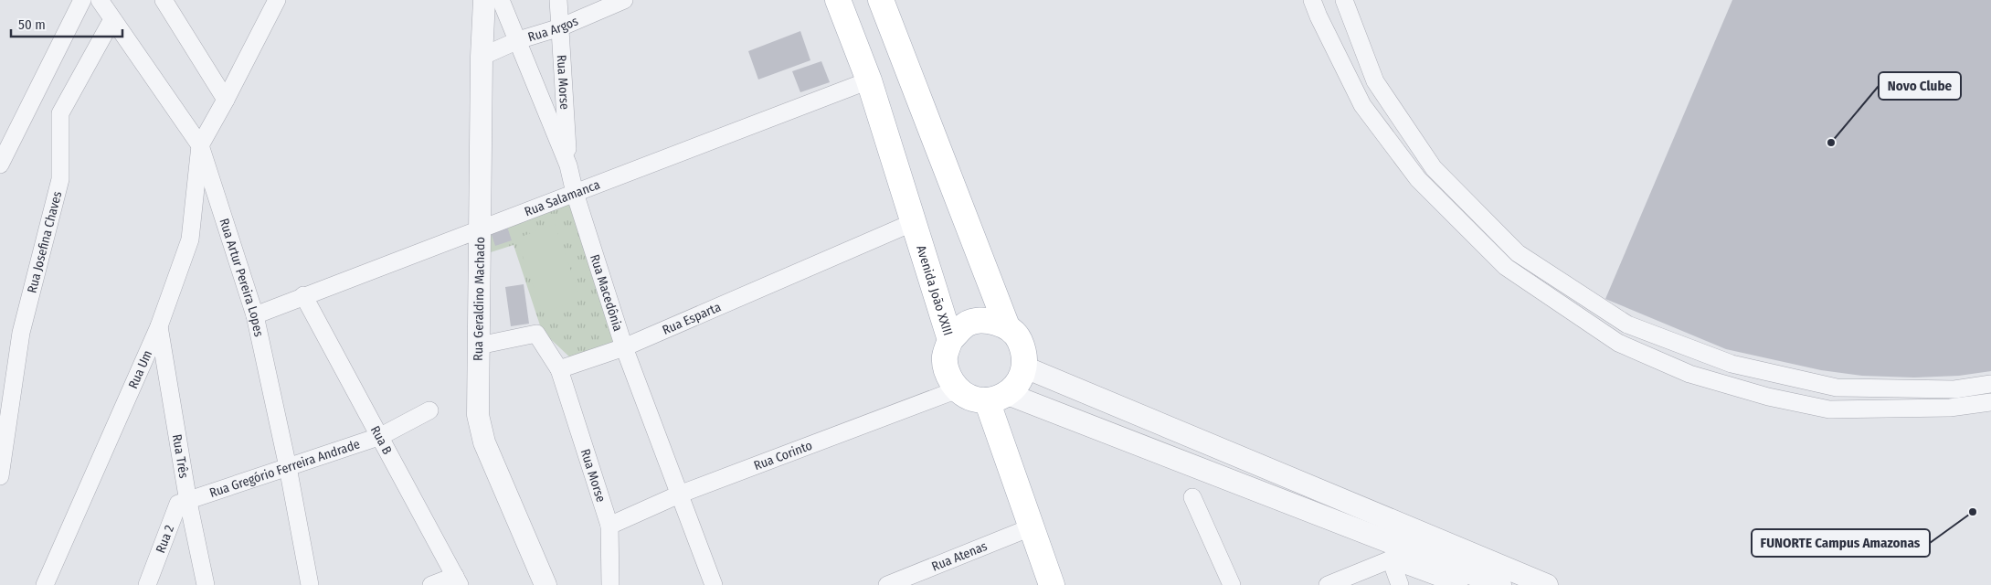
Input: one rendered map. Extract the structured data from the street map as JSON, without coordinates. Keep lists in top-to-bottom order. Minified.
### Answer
{"streets":{"main road":["Avenida João XXIII"],"street":["Rua Argos","Rua Morse","Rua Salamanca","Rua Josefina Chaves","Rua Artur Pereira Lopes","Rua Macedônia","Rua Geraldino Machado","Rua Esparta","Rua Um","Rua B","Rua Corinto","Rua Três","Rua Gregório Ferreira Andrade","Rua 2","Rua Atenas"]},"crossings":[["Rua Argos","Rua Morse"],["Rua Argos","Rua Macedônia"],["Rua Argos","Rua Geraldino Machado"],["Rua Morse","Rua Macedônia"],["Rua Morse","Rua Esparta"],["Rua Morse","Rua Corinto"],["Rua Salamanca","Rua Artur Pereira Lopes"],["Rua Salamanca","Avenida João XXIII"],["Rua Salamanca","Rua Macedônia"],["Rua Salamanca","Rua Geraldino Machado"],["Rua Salamanca","Rua B"],["Rua Josefina Chaves","Rua Artur Pereira Lopes"],["Rua Artur Pereira Lopes","Rua Um"],["Rua Artur Pereira Lopes","Rua Gregório Ferreira Andrade"],["Avenida João XXIII","Rua Esparta"],["Avenida João XXIII","Rua Corinto"],["Rua Macedônia","Rua Esparta"],["Rua Macedônia","Rua Corinto"],["Rua Um","Rua Três"],["Rua B","Rua Gregório Ferreira Andrade"],["Rua Três","Rua Gregório Ferreira Andrade"],["Rua Três","Rua 2"],["Rua Gregório Ferreira Andrade","Rua 2"]],"places":["Novo Clube","FUNORTE Campus Amazonas"],"scale_bar":"50 m"}
